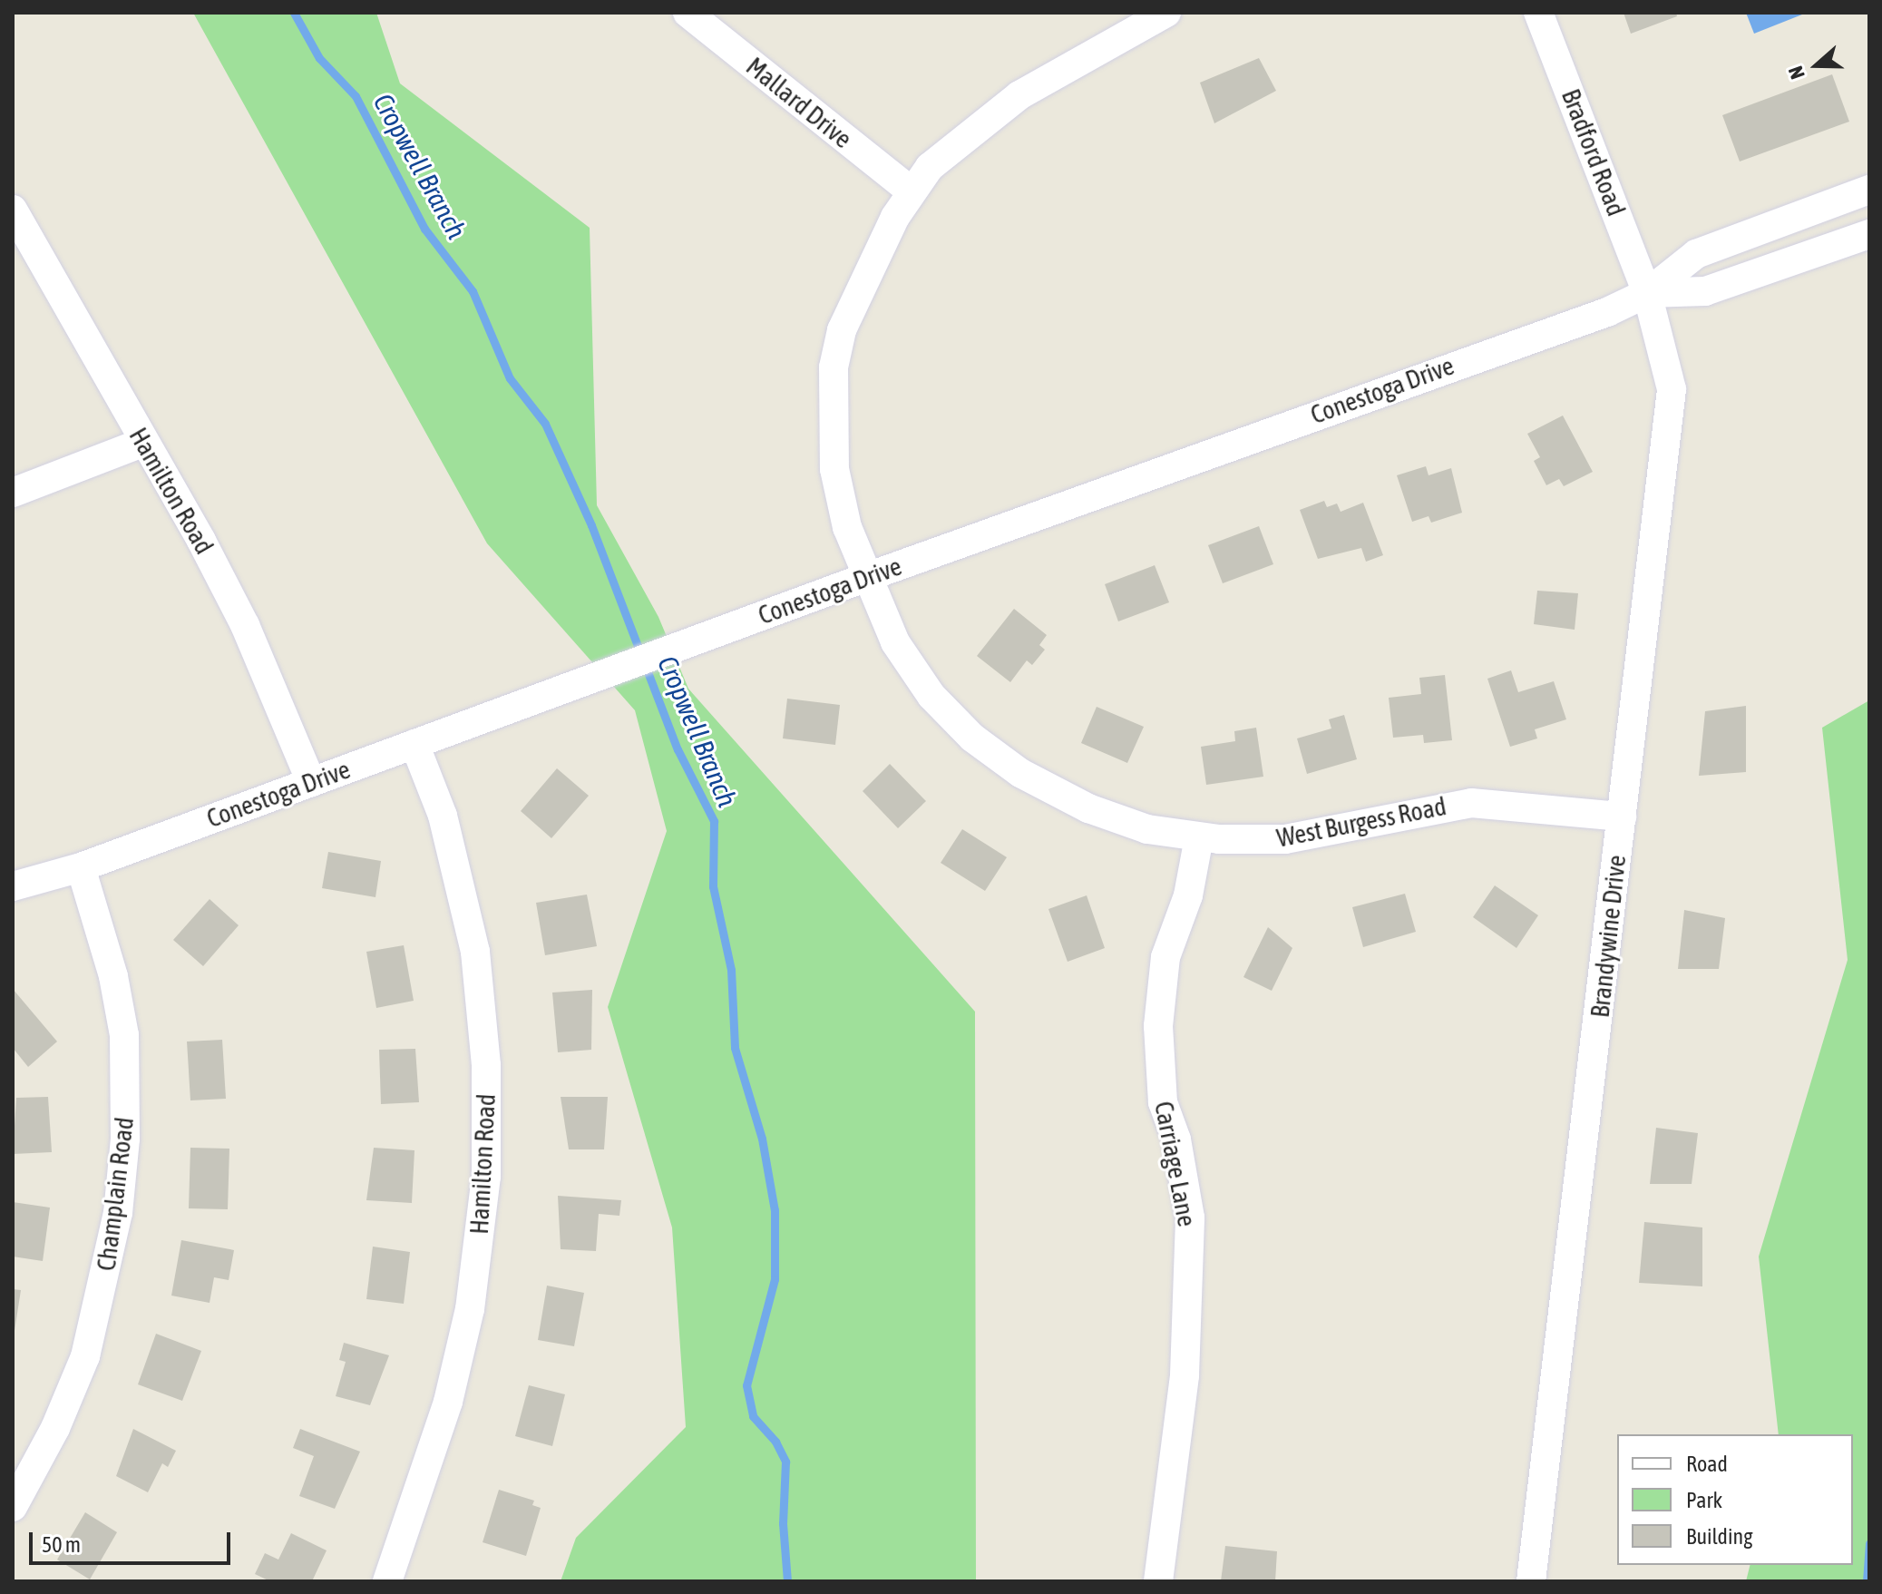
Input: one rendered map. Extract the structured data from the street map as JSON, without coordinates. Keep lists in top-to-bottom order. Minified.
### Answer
{"streets":{"street":["Mallard Drive","Bradford Road","Conestoga Drive","Hamilton Road","West Burgess Road","Brandywine Drive","Carriage Lane","Champlain Road"]},"crossings":[["Mallard Drive","West Burgess Road"],["Bradford Road","Conestoga Drive"],["Bradford Road","Brandywine Drive"],["Conestoga Drive","Hamilton Road"],["Conestoga Drive","West Burgess Road"],["Conestoga Drive","Brandywine Drive"],["Conestoga Drive","Champlain Road"],["West Burgess Road","Brandywine Drive"],["West Burgess Road","Carriage Lane"]],"water":["Cropwell Branch"],"legend":["Road","Park","Building"],"scale_bar":"50 m","north":"left"}
